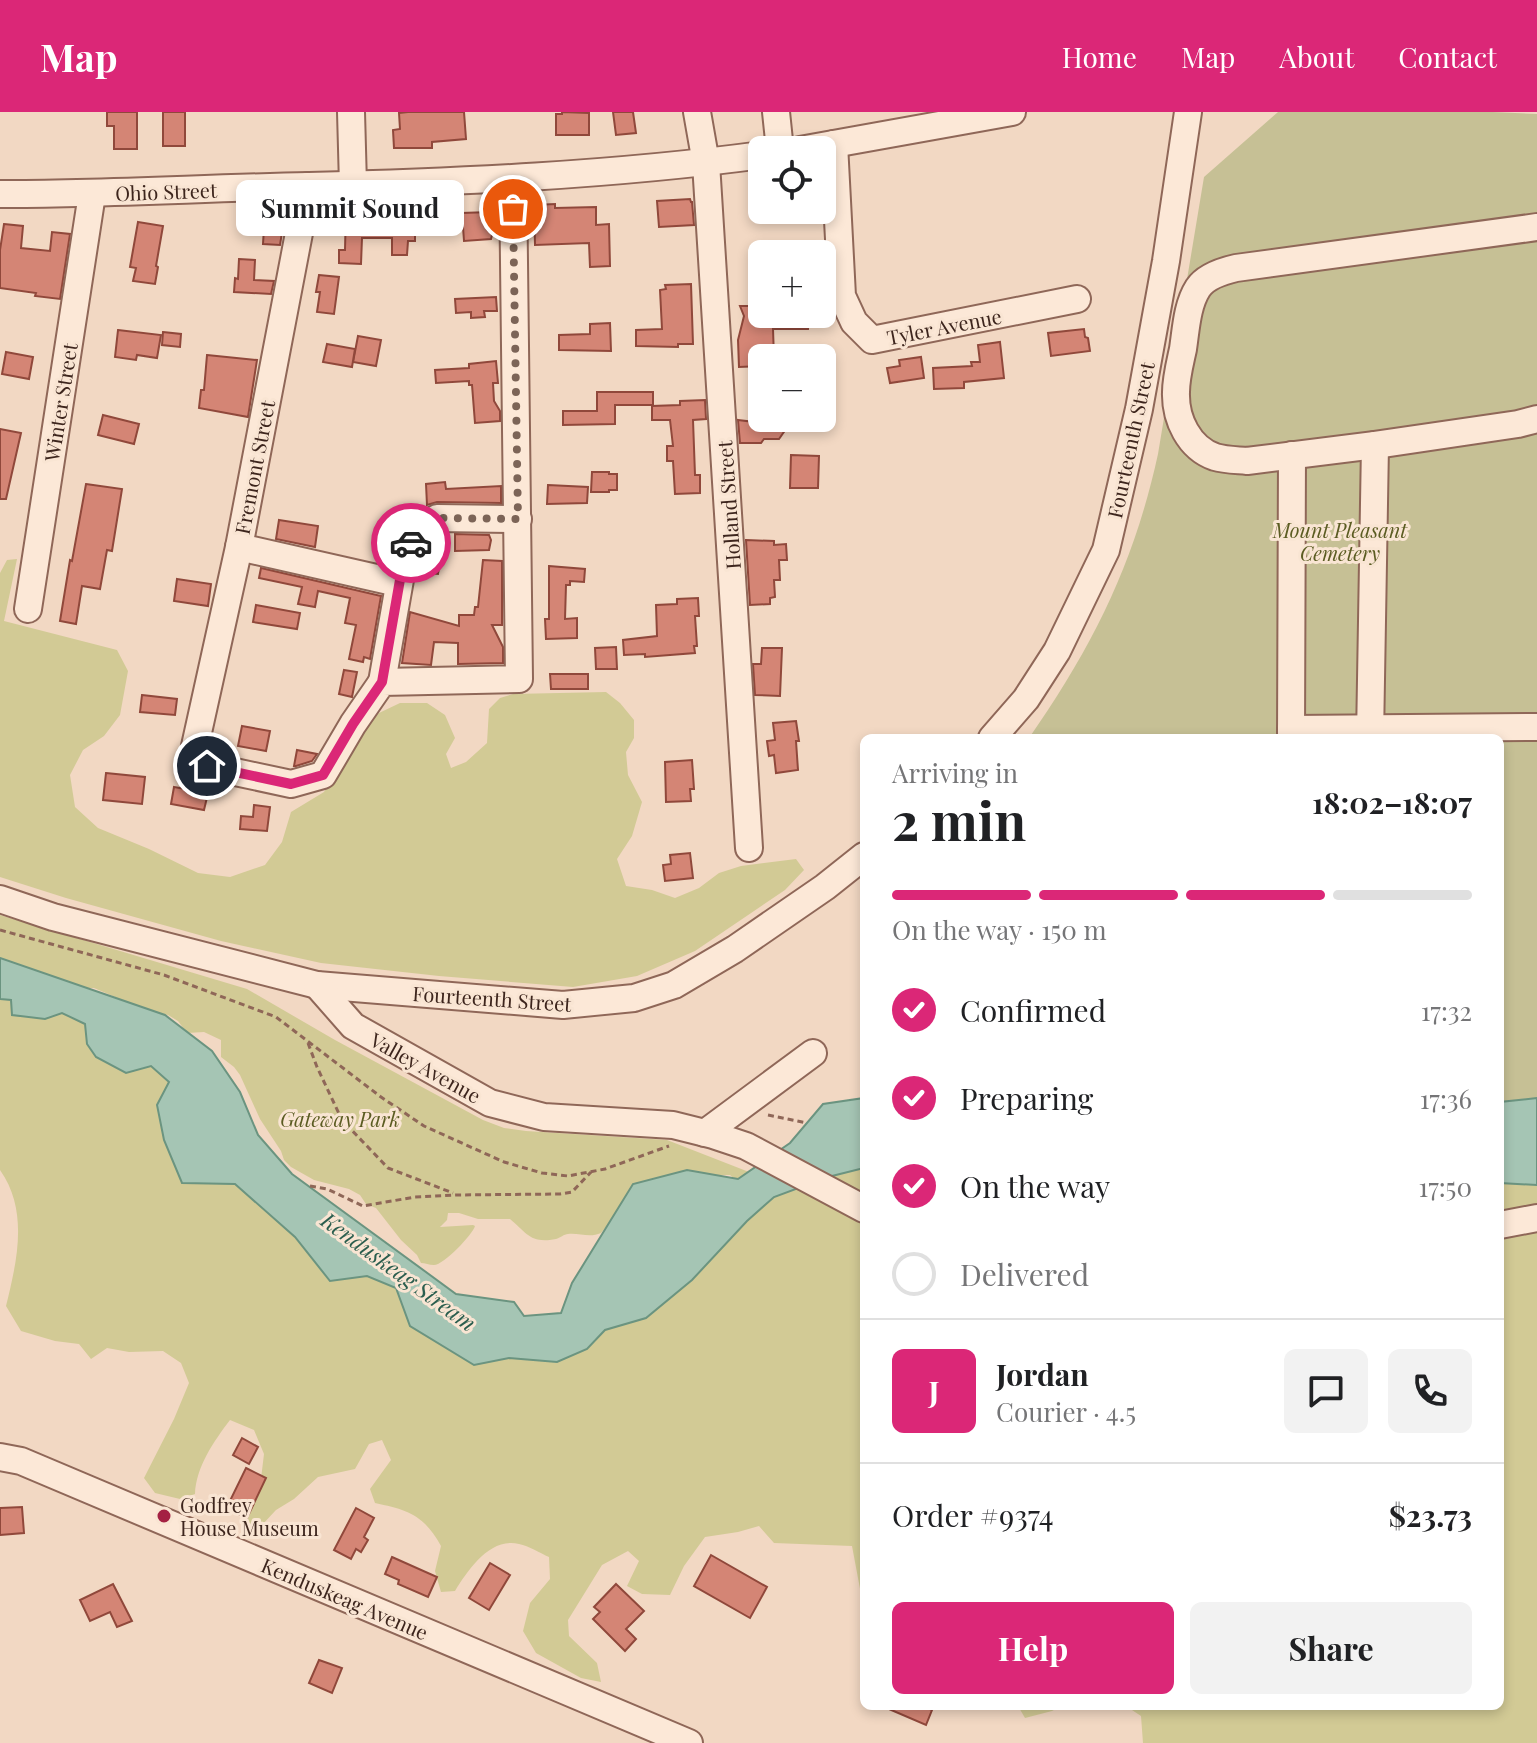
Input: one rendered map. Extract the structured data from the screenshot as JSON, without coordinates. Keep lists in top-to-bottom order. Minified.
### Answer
{"streets":{"street":["Ohio Street","Tyler Avenue","Winter Street","Fourteenth Street","Fremont Street","Holland Street","Valley Avenue","Kenduskeag Avenue"]},"crossings":[["Ohio Street","Winter Street"],["Ohio Street","Fremont Street"],["Ohio Street","Holland Street"],["Fourteenth Street","Valley Avenue"]],"water":["Kenduskeag Stream"],"parks":["Mount Pleasant Cemetery","Gateway Park"],"places":["Summit Sound","Godfrey House Museum"],"page":{"header":"Map","nav":["Home","Map","About","Contact"],"map_buttons":["+","−"],"bubble":"Summit Sound","heading":["2 min","Arriving in","18:02–18:07"],"panel":["Jordan","Courier · 4.5","Order #9374","$23.73"],"bar":"On the way · 150 m","list":[["Confirmed","17:32"],["Preparing","17:36"],["On the way","17:50"],"Delivered"],"round":"J","buttons":["Help","Share"]}}
